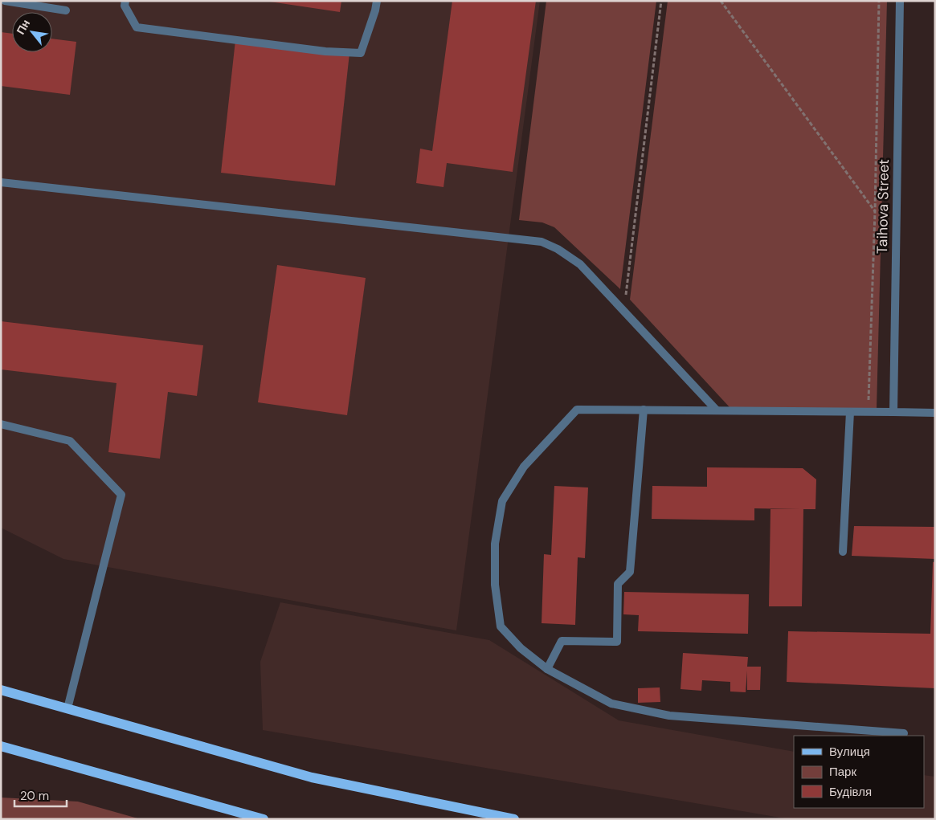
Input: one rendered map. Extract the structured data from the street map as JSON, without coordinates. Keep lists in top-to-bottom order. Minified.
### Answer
{"streets":{"street":["Taihova Street"]},"legend":["Вулиця","Парк","Будівля"],"scale_bar":"20 m","north":"top left"}
